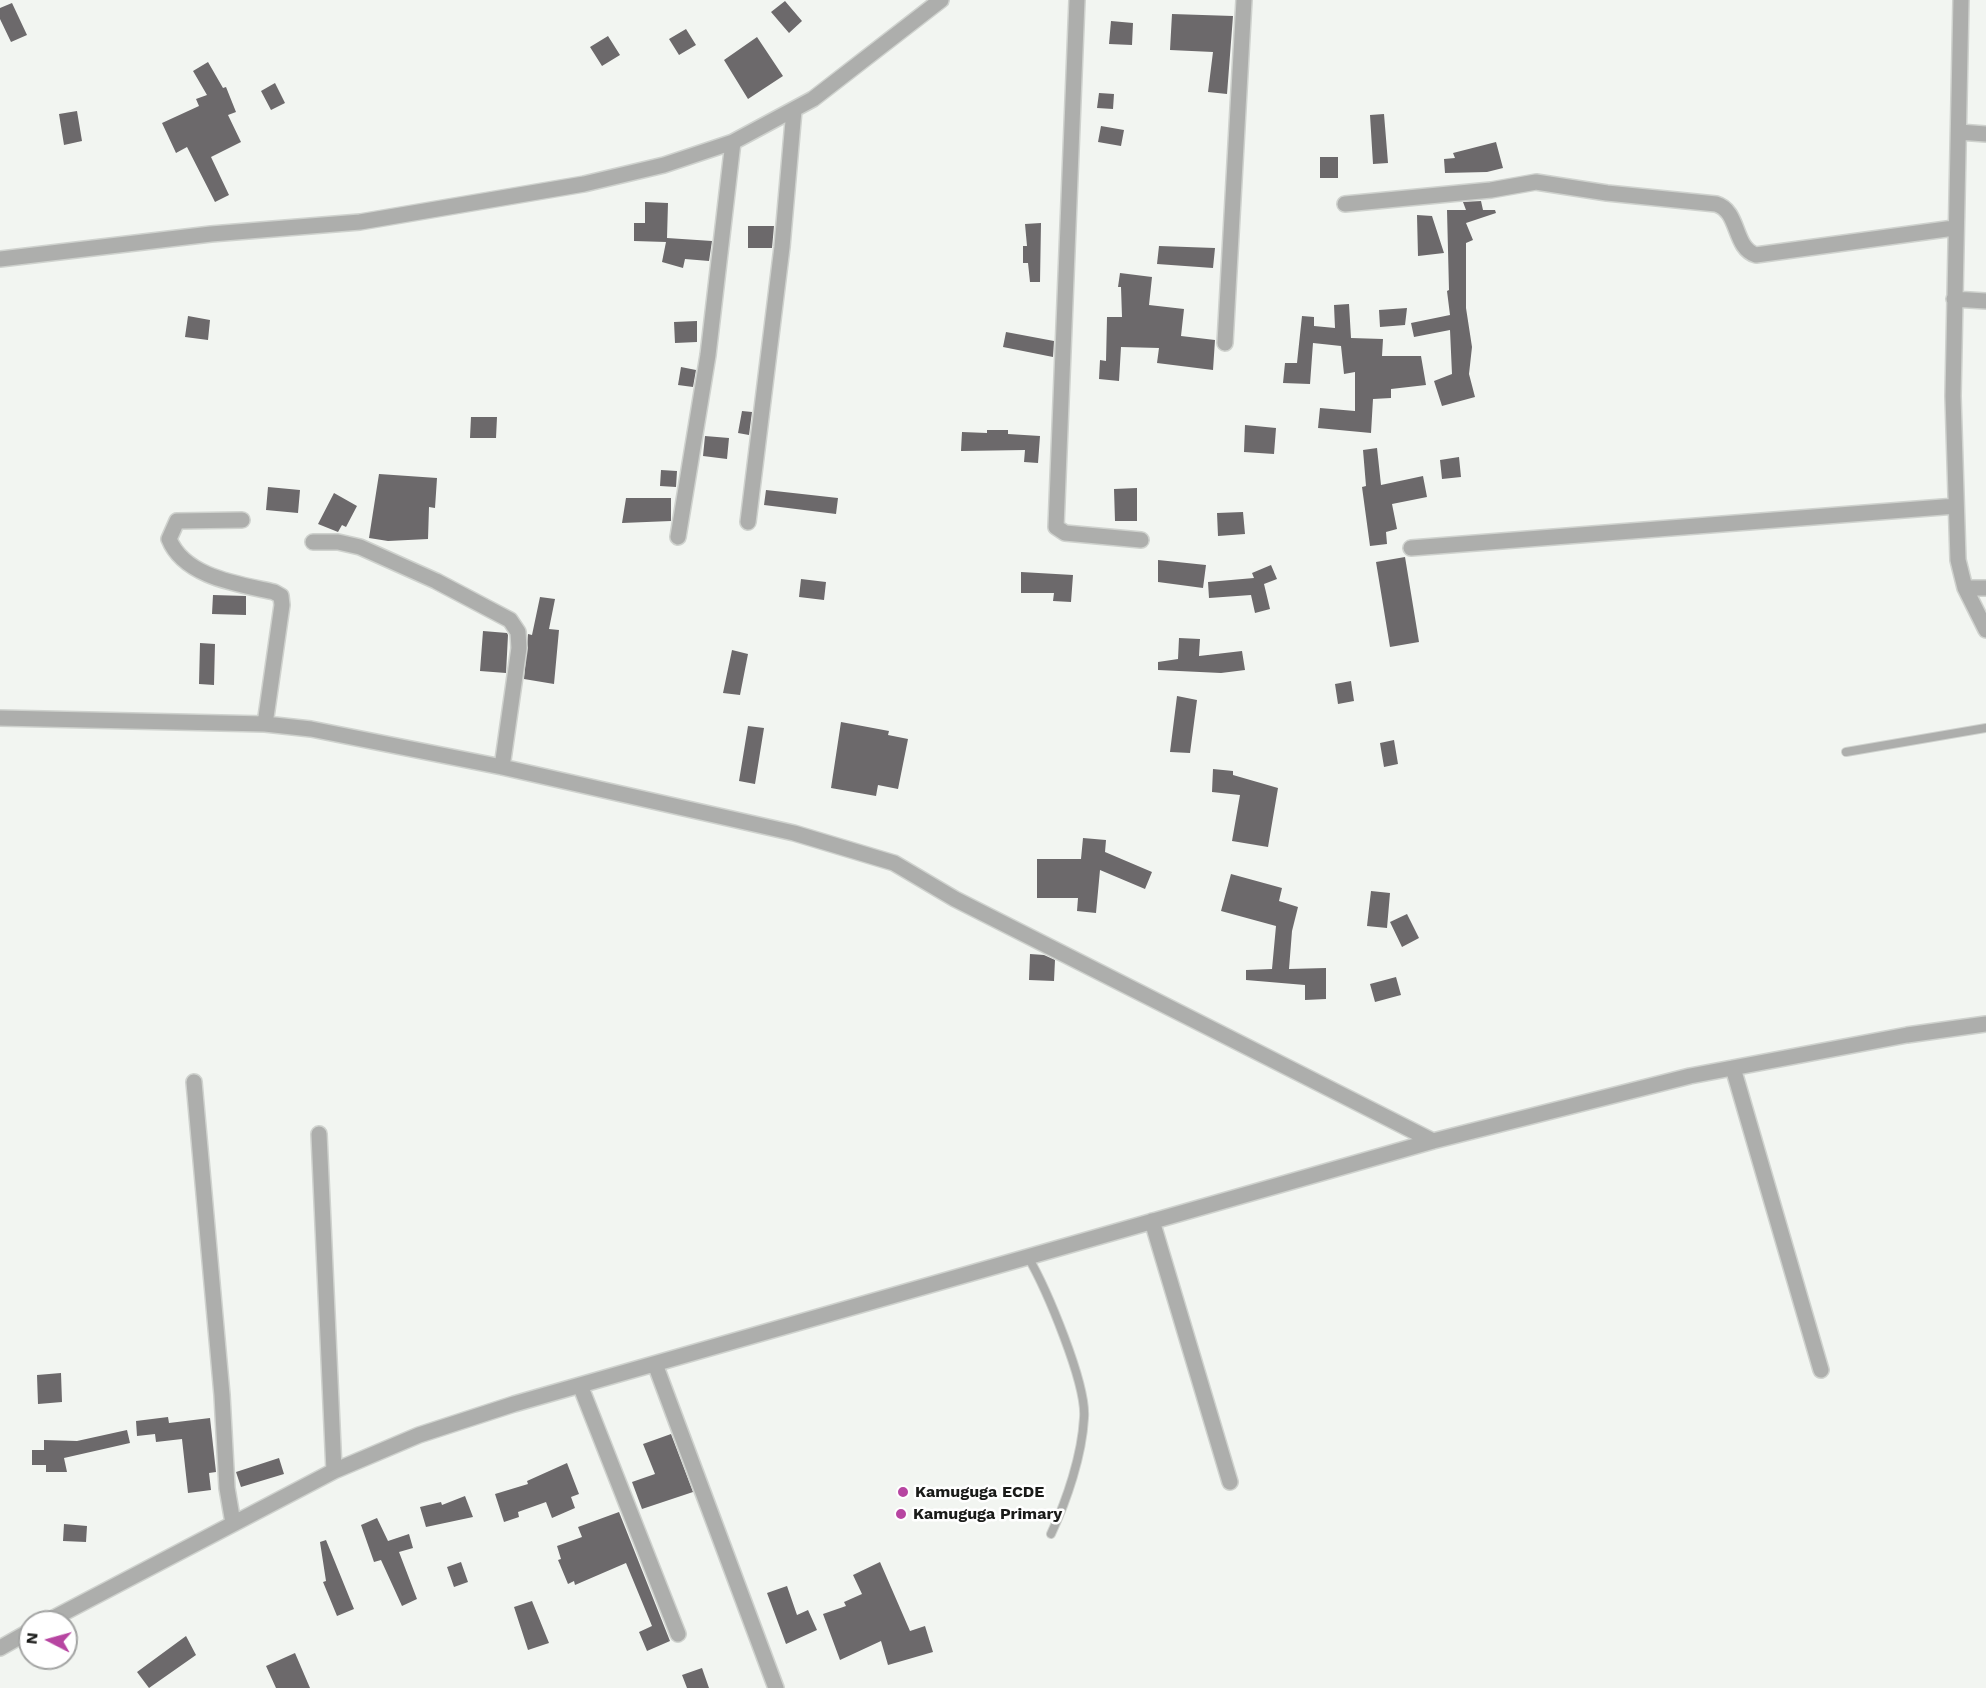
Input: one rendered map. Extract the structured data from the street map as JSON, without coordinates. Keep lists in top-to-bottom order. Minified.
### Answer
{"places":["Kamuguga ECDE","Kamuguga Primary"],"north":"left"}
